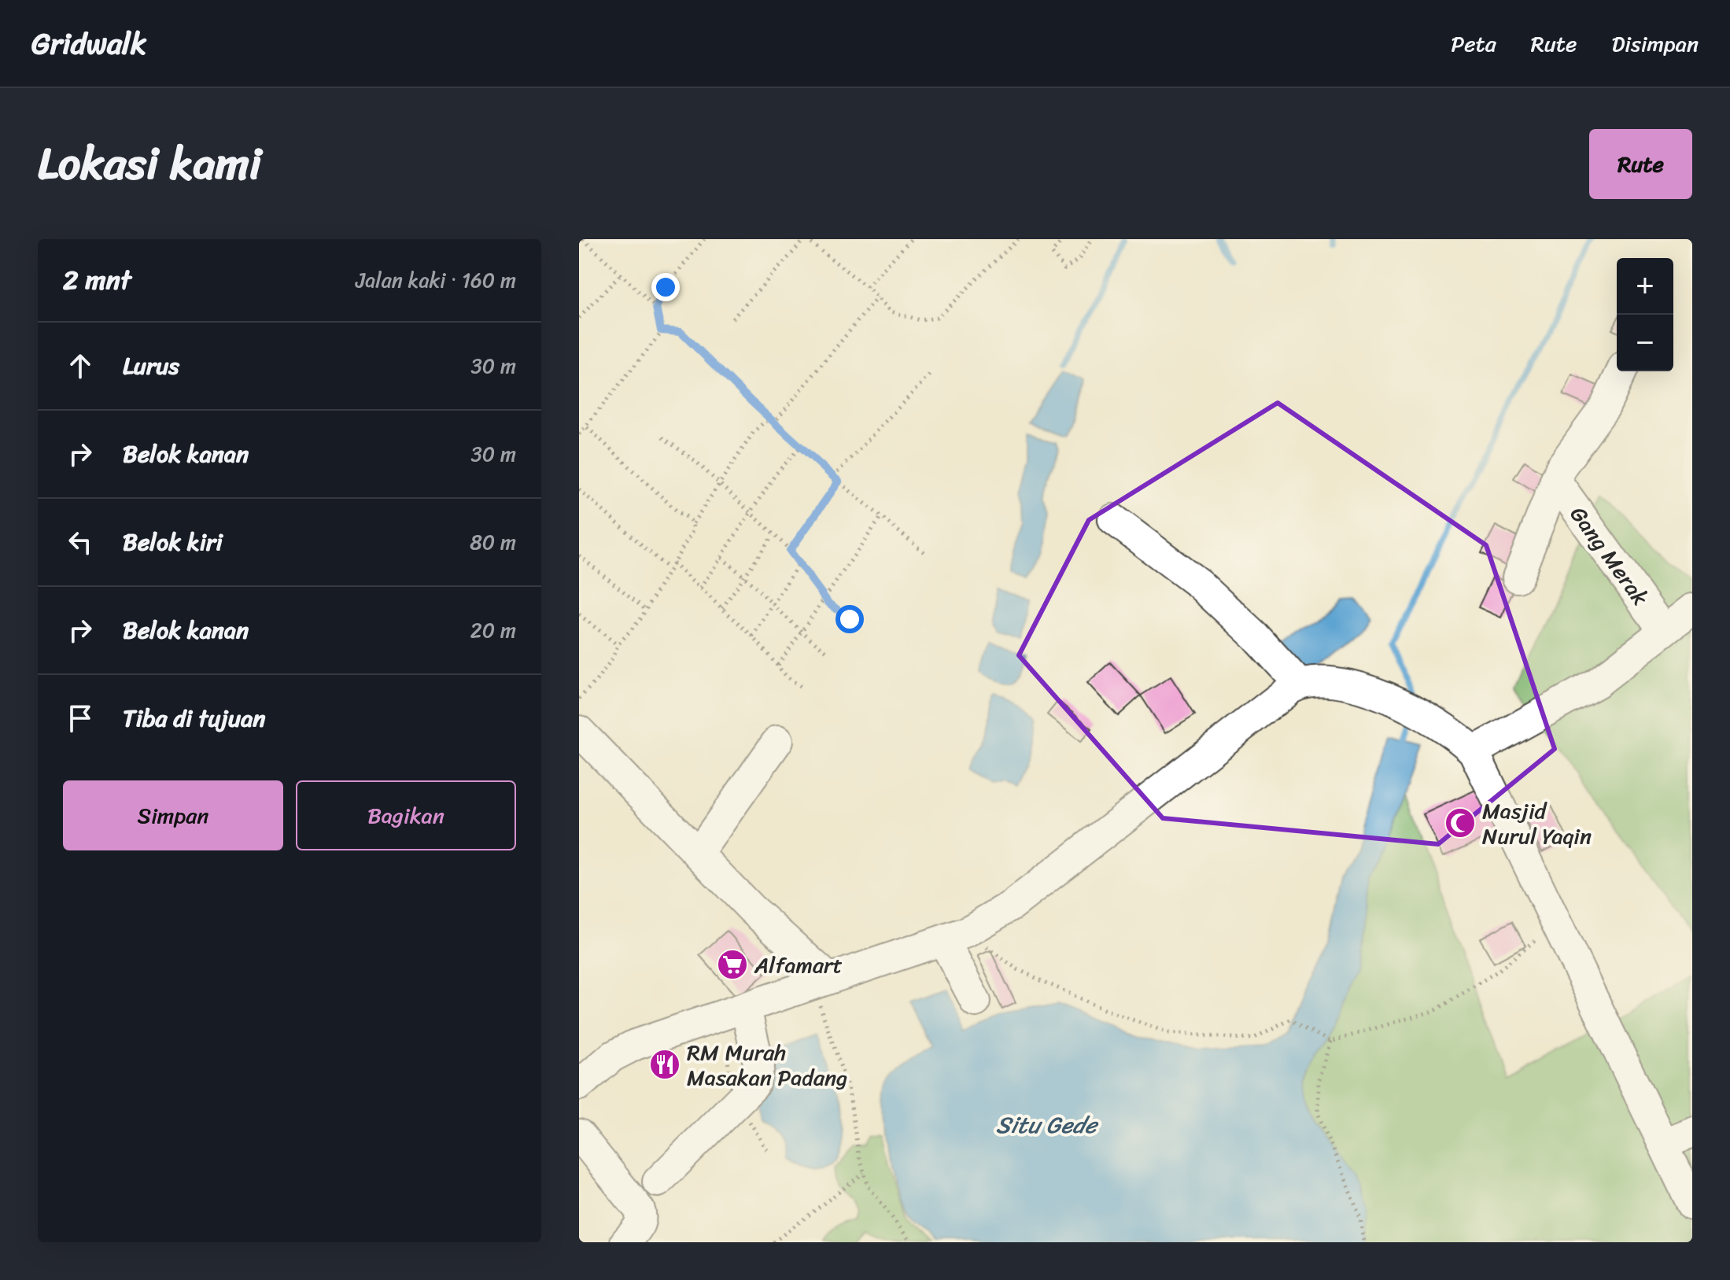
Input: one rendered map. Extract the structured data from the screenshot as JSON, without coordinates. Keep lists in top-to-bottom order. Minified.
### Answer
{"streets":{"street":["Gang Merak"]},"water":["Situ Gede"],"places":{"mosque":["Masjid Nurul Yaqin"],"supermarket":["Alfamart"],"restaurant":["RM Murah Masakan Padang"]},"page":{"header":"Gridwalk","nav":["Peta","Rute","Disimpan"],"title":"Lokasi kami","buttons":["Rute",["Simpan","Bagikan"]],"heading":["2 mnt","Jalan kaki · 160 m"],"map_buttons":["+","−"],"list":[["Lurus","30 m"],["Belok kanan","30 m"],["Belok kiri","80 m"],["Belok kanan","20 m"],"Tiba di tujuan"]}}
